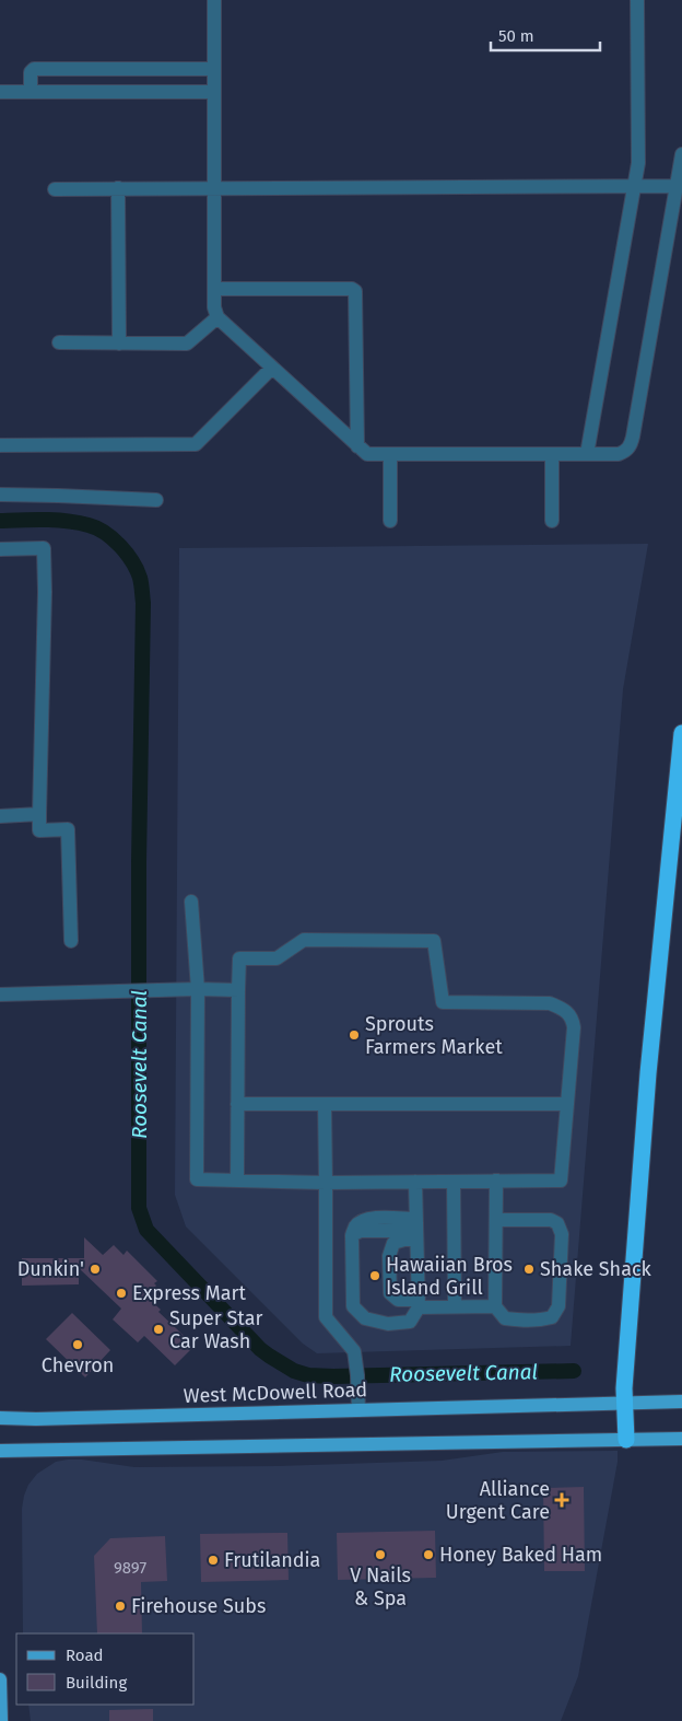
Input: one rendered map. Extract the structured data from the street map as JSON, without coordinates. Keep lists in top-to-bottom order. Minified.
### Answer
{"streets":{"main road":["West McDowell Road"]},"water":["Roosevelt Canal"],"places":{"other":["Sprouts Farmers Market","Dunkin'","Shake Shack","Hawaiian Bros Island Grill","Express Mart","Super Star Car Wash","Chevron","V Nails & Spa","Honey Baked Ham","Frutilandia","Firehouse Subs"],"health":["Alliance Urgent Care"]},"house_numbers":["9897"],"legend":["Road","Building"],"scale_bar":"50 m"}
